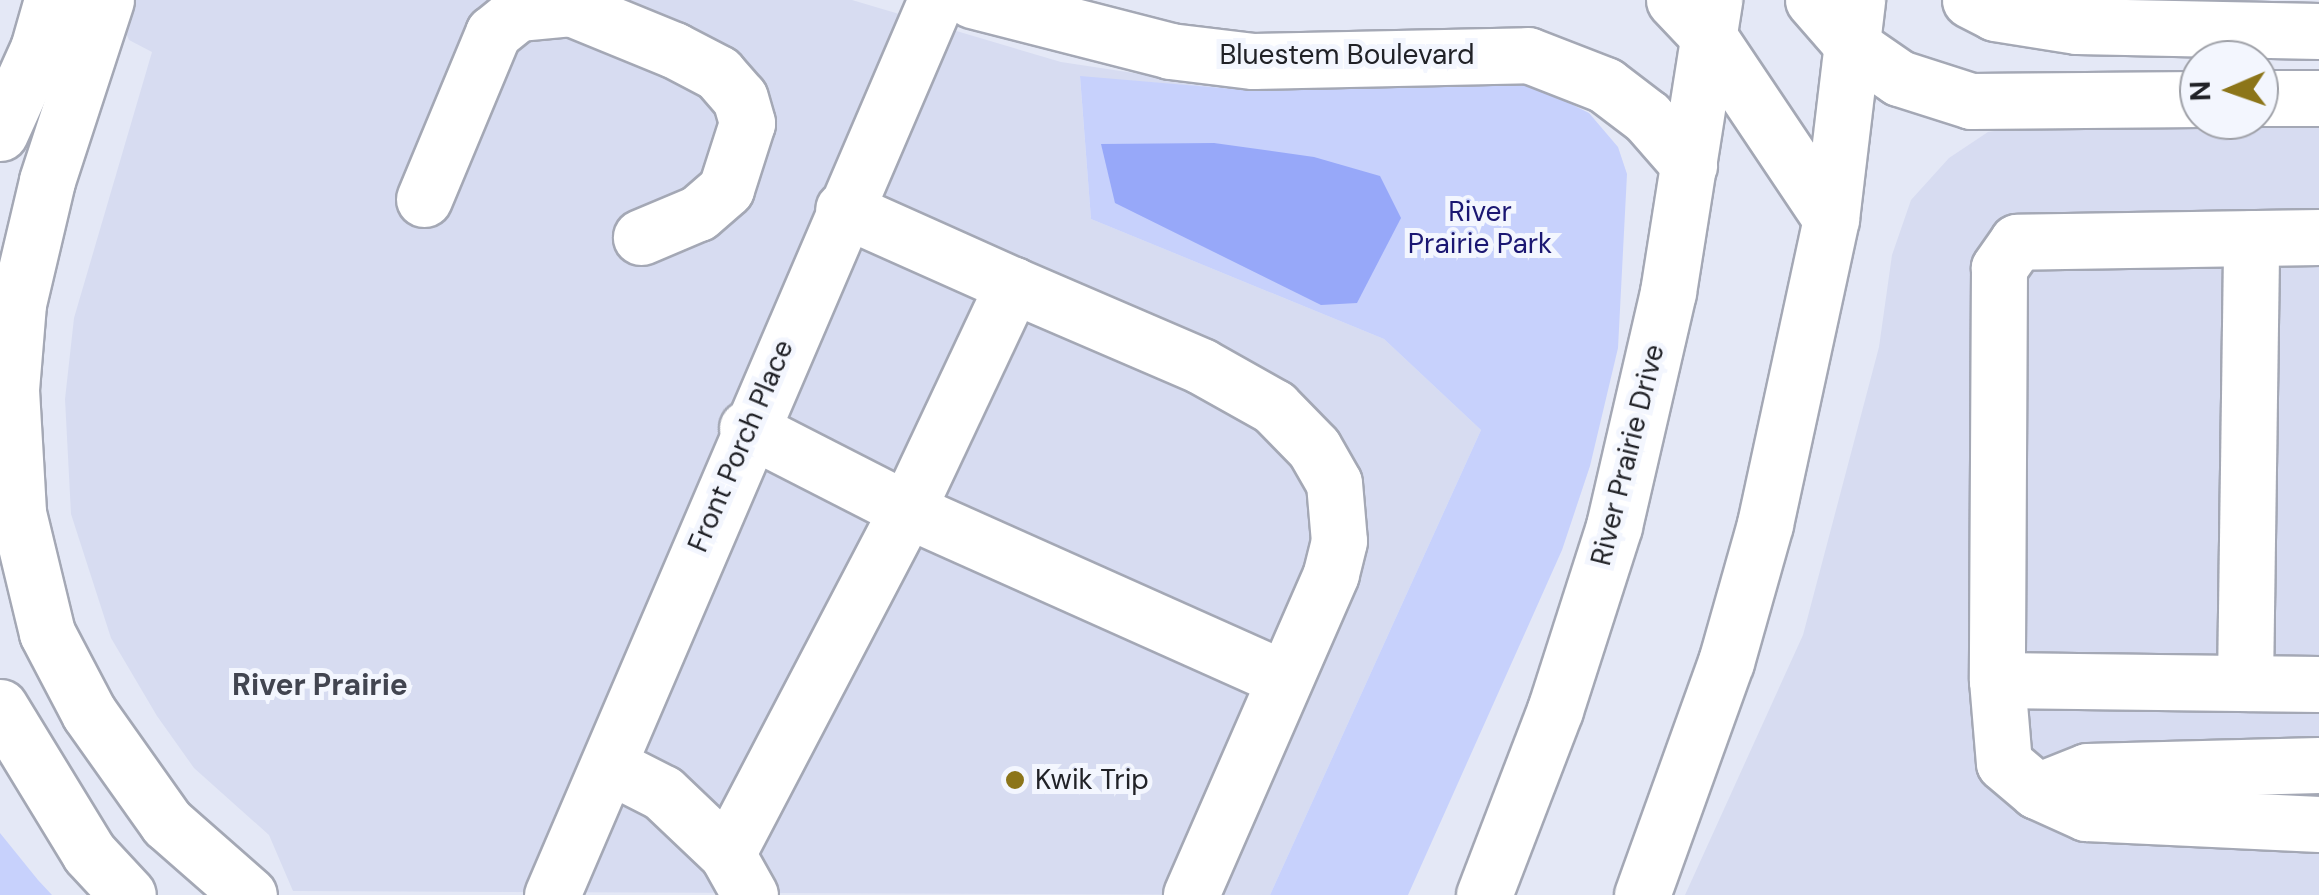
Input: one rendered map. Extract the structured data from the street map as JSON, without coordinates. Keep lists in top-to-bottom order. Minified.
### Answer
{"streets":{"street":["Bluestem Boulevard","Front Porch Place","River Prairie Drive"]},"crossings":[["Bluestem Boulevard","River Prairie Drive"]],"districts":["River Prairie"],"parks":["River Prairie Park"],"places":["Kwik Trip"],"north":"left"}
